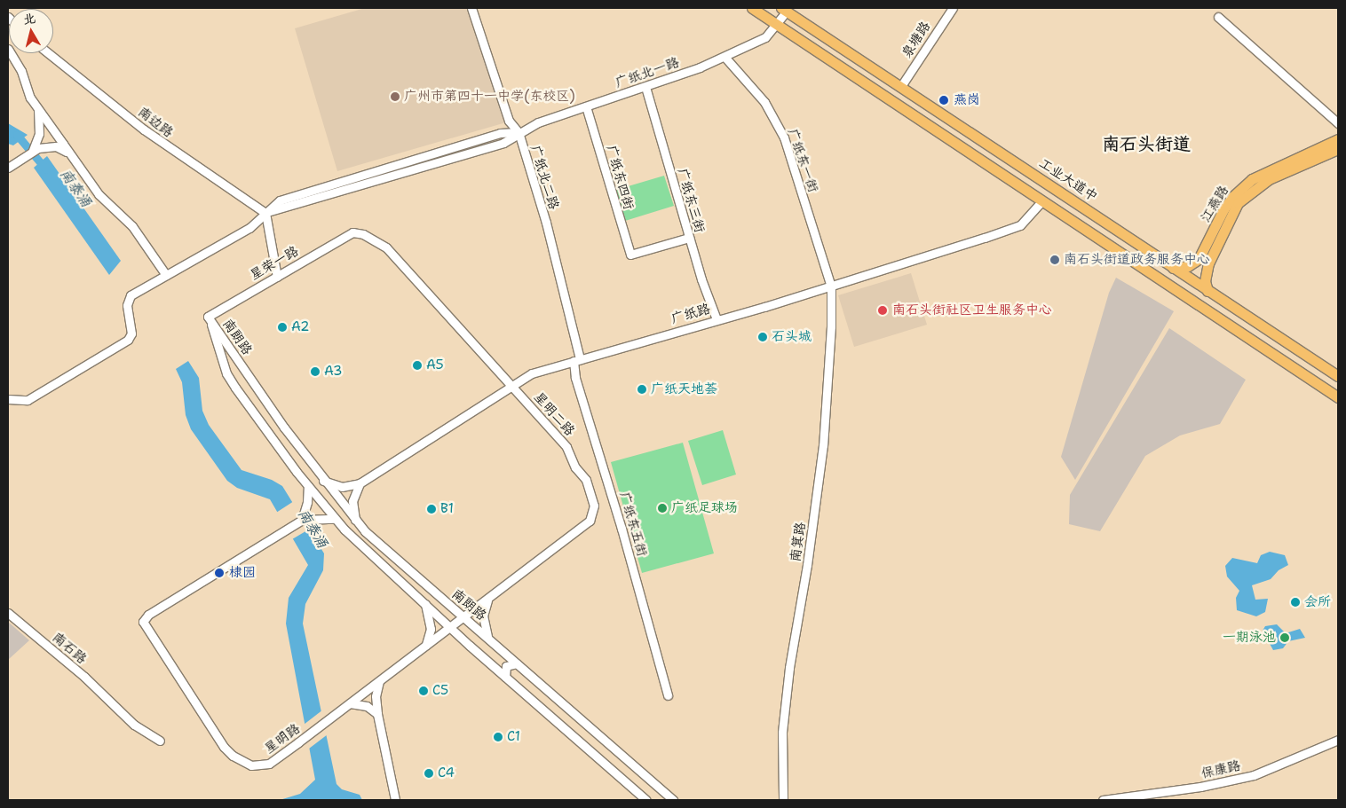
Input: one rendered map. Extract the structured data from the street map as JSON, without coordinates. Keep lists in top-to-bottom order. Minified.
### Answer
{"streets":{"main road":["工业大道中","江燕路"],"street":["泉塘路","广纸北一路","南边路","广纸东一街","广纸北二路","广纸东四街","广纸东三街","星荣一路","广纸路","南朗路","星明二路","广纸东五街","南箕路","南石路","星明路","保康路"]},"crossings":[["泉塘路","工业大道中"],["广纸北一路","南边路"],["广纸北一路","广纸东一街"],["广纸北一路","广纸北二路"],["广纸北一路","广纸东四街"],["广纸北一路","工业大道中"],["广纸北一路","广纸东三街"],["广纸东一街","广纸路"],["广纸东一街","南箕路"],["广纸北二路","广纸路"],["广纸北二路","广纸东五街"],["广纸东四街","广纸东三街"],["工业大道中","江燕路"],["广纸东三街","广纸路"],["星荣一路","南朗路"],["星荣一路","星明二路"],["广纸路","南朗路"],["广纸路","星明二路"],["广纸路","广纸东五街"],["广纸路","南箕路"],["南朗路","星明二路"],["南朗路","星明路"],["星明二路","星明路"]],"districts":["南石头街道"],"water":["南泰涌"],"places":["广州市第四十一中学(东校区)","燕岗","南石头街道政务服务中心","南石头街社区卫生服务中心","A2","石头城","A5","A3","广纸天地荟","广纸足球场","B1","棣园","会所","一期泳池","C5","C1","C4"],"north":"top"}
